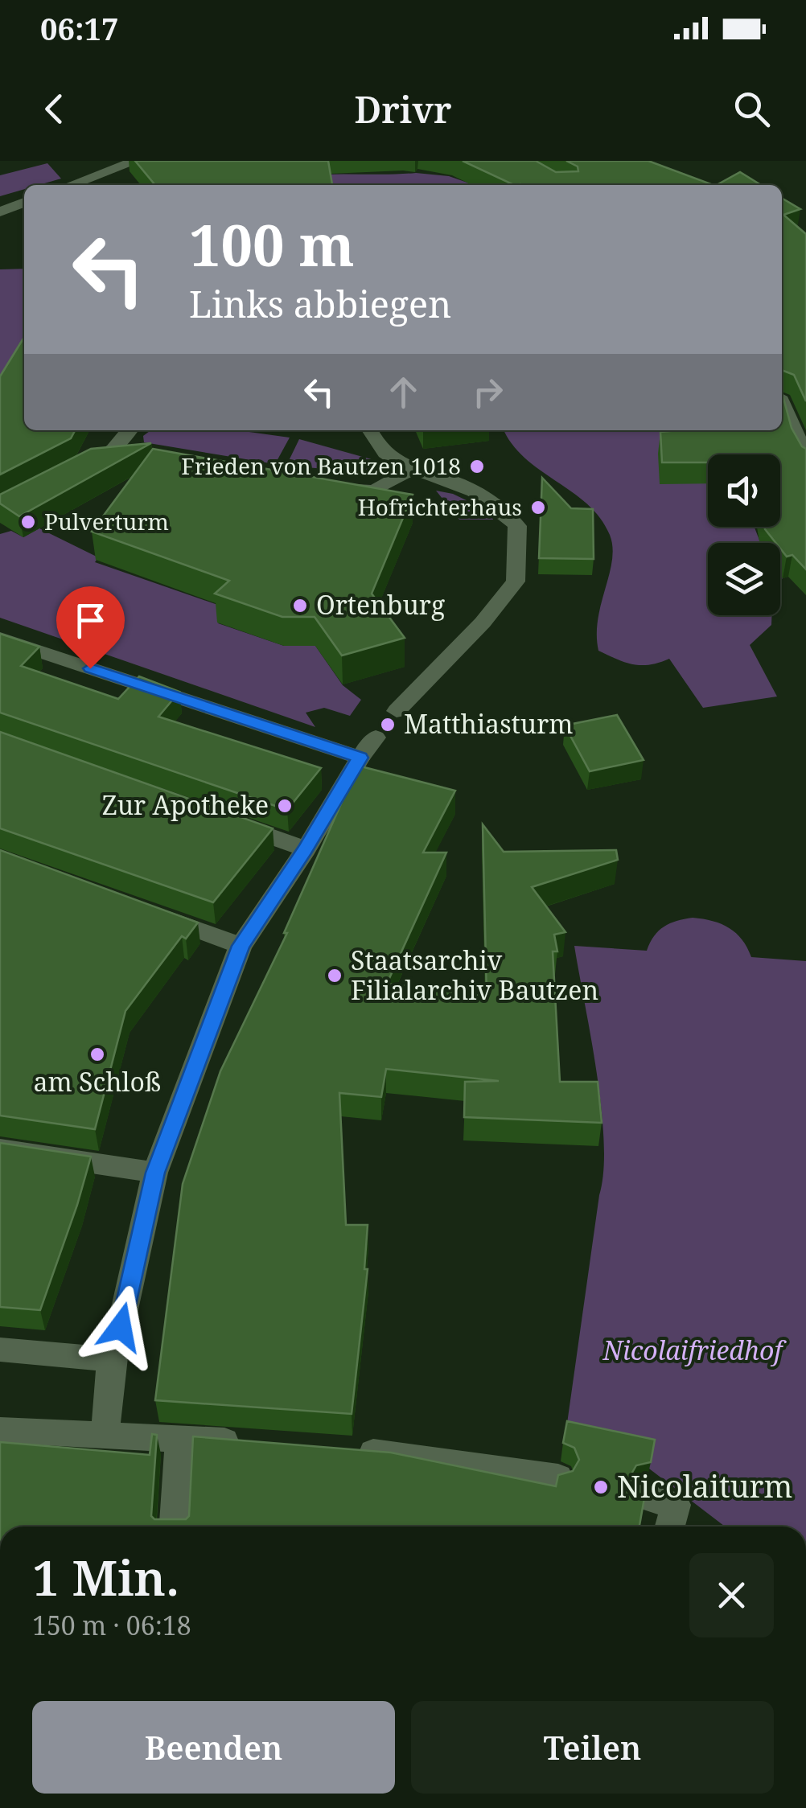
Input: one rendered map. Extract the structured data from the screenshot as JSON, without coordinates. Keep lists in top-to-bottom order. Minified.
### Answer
{"parks":["Nicolaifriedhof"],"places":["Frieden von Bautzen 1018","Hofrichterhaus","Pulverturm","Ortenburg","Matthiasturm","Zur Apotheke","Staatsarchiv Filialarchiv Bautzen","am Schloß","Nicolaiturm"],"page":{"status":"06:17","header":"Drivr","turn":["100 m","Links abbiegen"],"heading":["1 Min.","150 m · 06:18"],"buttons":["Beenden","Teilen"]}}
